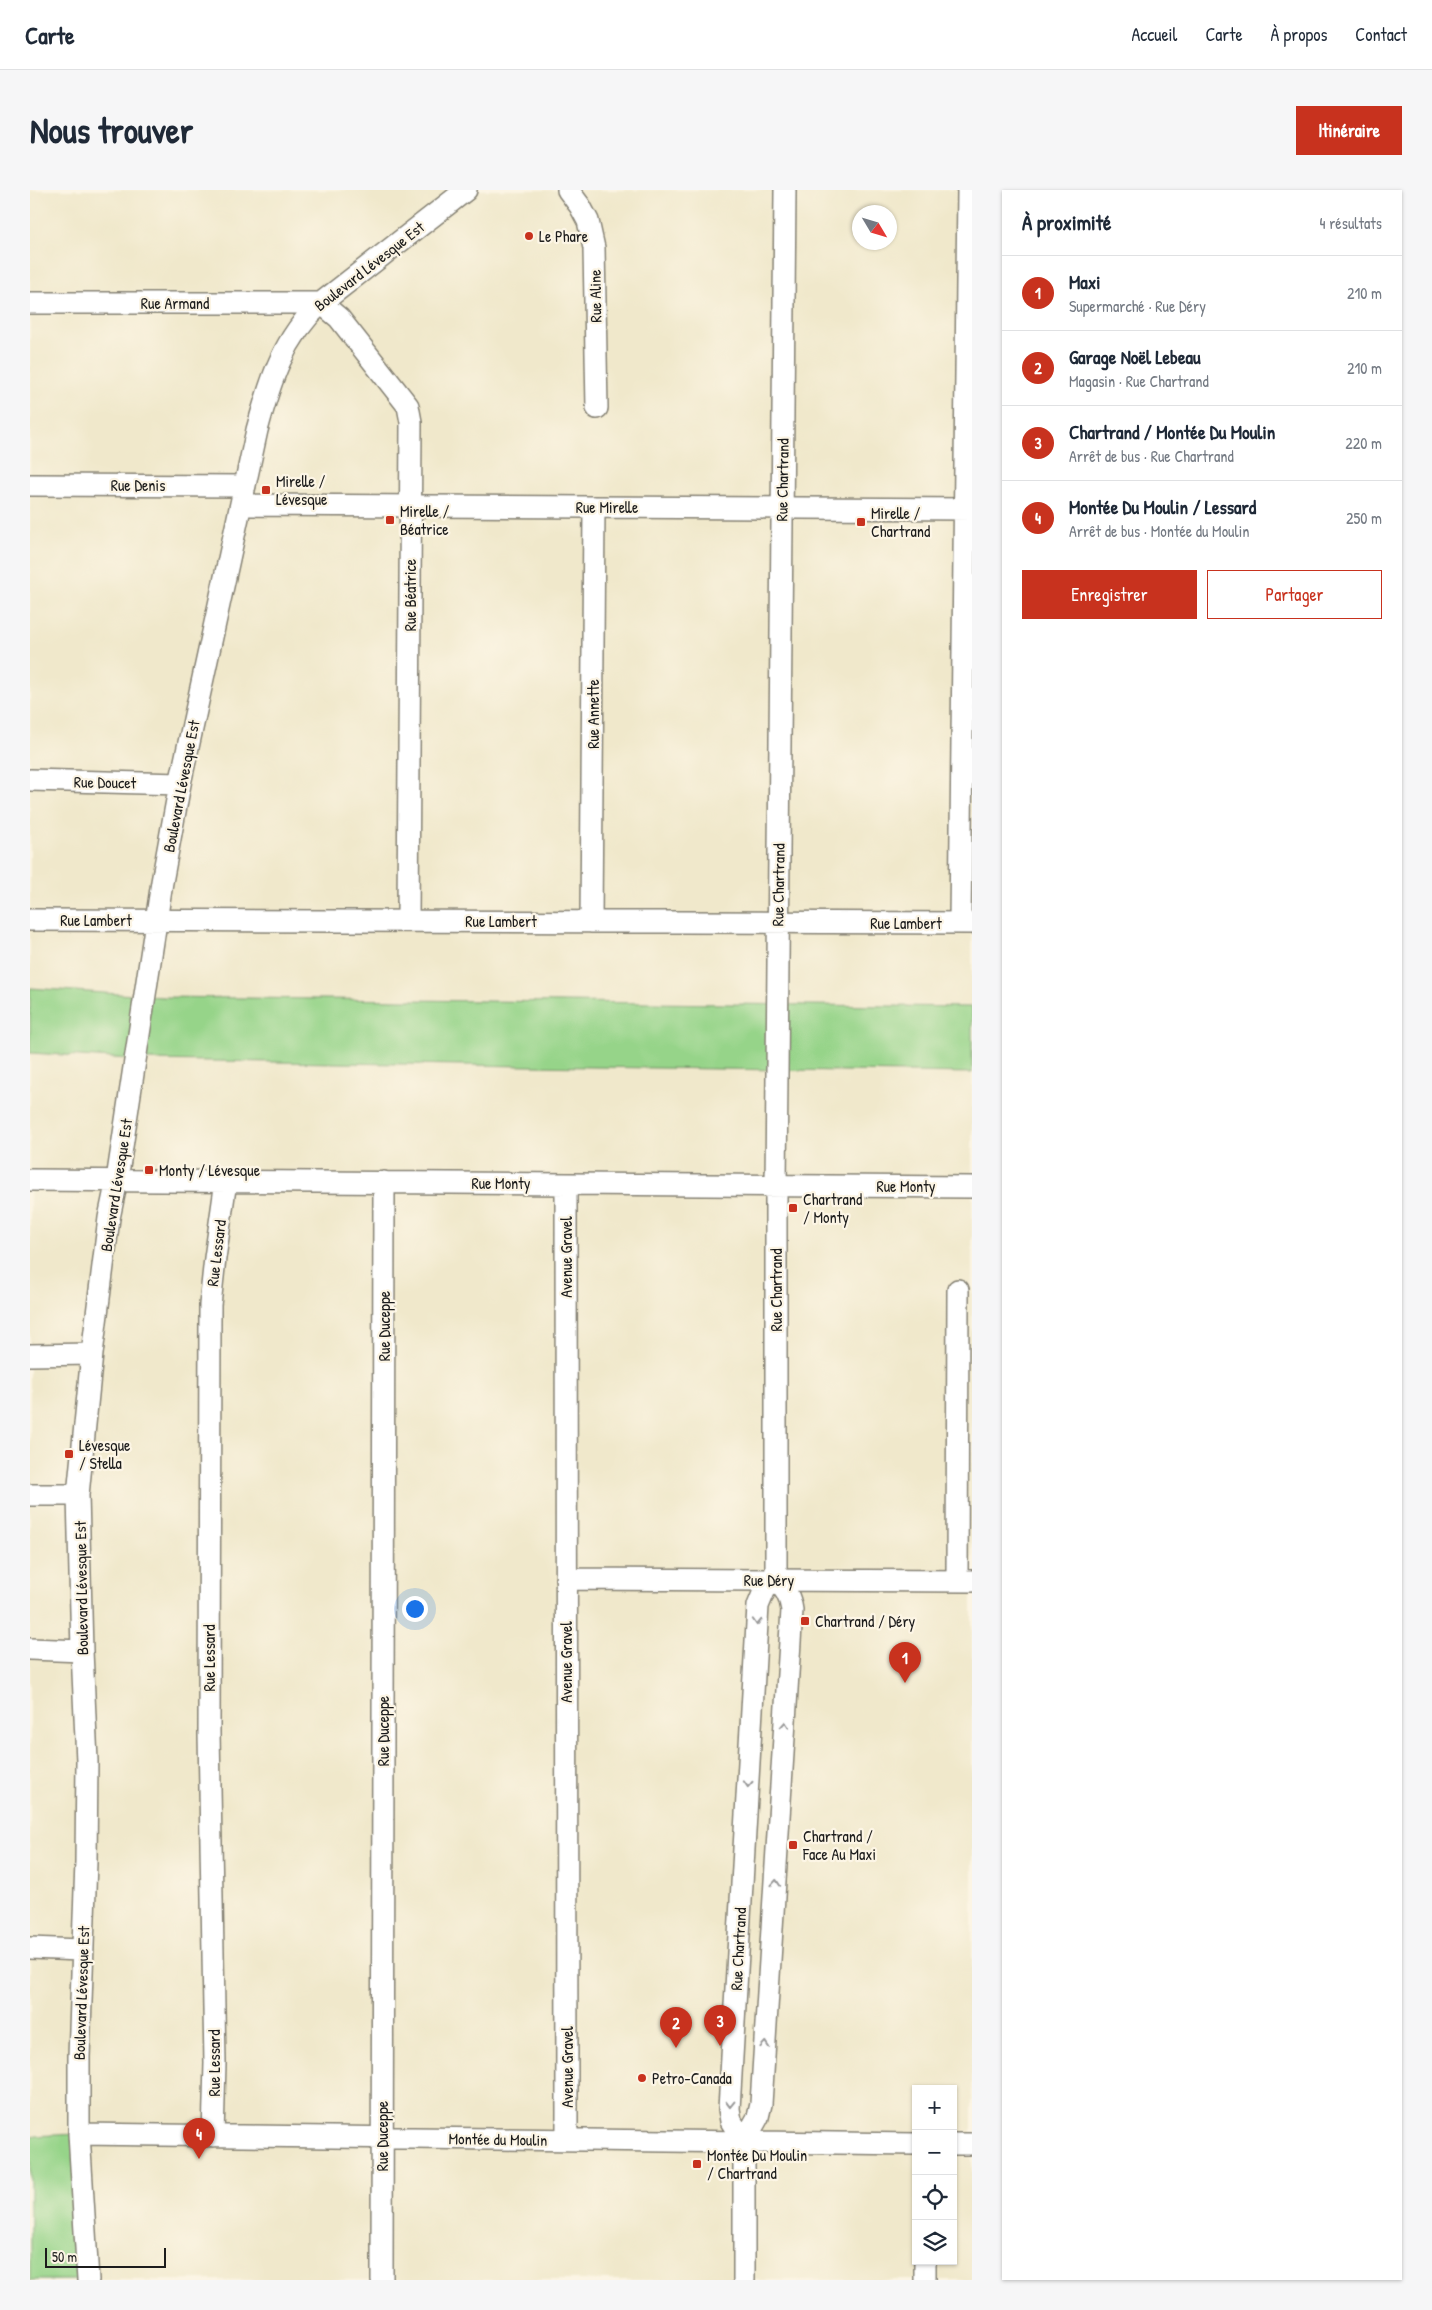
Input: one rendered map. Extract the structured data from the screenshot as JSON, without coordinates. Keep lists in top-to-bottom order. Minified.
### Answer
{"streets":{"street":["Boulevard Lévesque Est","Rue Aline","Rue Armand","Rue Chartrand","Rue Denis","Rue Mirelle","Rue Béatrice","Rue Annette","Rue Doucet","Rue Lambert","Rue Monty","Rue Lessard","Avenue Gravel","Rue Duceppe","Rue Déry","Montée du Moulin"]},"crossings":[["Boulevard Lévesque Est","Rue Armand"],["Boulevard Lévesque Est","Rue Denis"],["Boulevard Lévesque Est","Rue Mirelle"],["Boulevard Lévesque Est","Rue Béatrice"],["Boulevard Lévesque Est","Rue Doucet"],["Boulevard Lévesque Est","Rue Lambert"],["Boulevard Lévesque Est","Rue Monty"],["Boulevard Lévesque Est","Montée du Moulin"],["Rue Armand","Rue Béatrice"],["Rue Chartrand","Rue Mirelle"],["Rue Chartrand","Rue Lambert"],["Rue Chartrand","Rue Monty"],["Rue Chartrand","Rue Déry"],["Rue Chartrand","Montée du Moulin"],["Rue Denis","Rue Mirelle"],["Rue Mirelle","Rue Béatrice"],["Rue Mirelle","Rue Annette"],["Rue Béatrice","Rue Lambert"],["Rue Annette","Rue Lambert"],["Rue Monty","Rue Lessard"],["Rue Monty","Avenue Gravel"],["Rue Monty","Rue Duceppe"],["Rue Lessard","Montée du Moulin"],["Avenue Gravel","Rue Déry"],["Avenue Gravel","Montée du Moulin"],["Rue Duceppe","Montée du Moulin"]],"places":{"other":["Le Phare","Petro-Canada"],"transit":["Mirelle / Lévesque","Mirelle / Béatrice","Mirelle / Chartrand","Monty / Lévesque","Chartrand / Monty","Lévesque / Stella","Chartrand / Déry","Chartrand / Face Au Maxi","Montée Du Moulin / Chartrand"]},"scale_bar":"50 m","north":"bottom right","page":{"header":"Carte","nav":["Accueil","Carte","À propos","Contact"],"buttons":["Itinéraire",["Enregistrer","Partager"]],"title":"Nous trouver","heading":["À proximité","4 résultats"],"list":[{"mark":"1","name":"Maxi","note":"Supermarché · Rue Déry","value":"210 m"},{"mark":"2","name":"Garage Noël Lebeau","note":"Magasin · Rue Chartrand","value":"210 m"},{"mark":"3","name":"Chartrand / Montée Du Moulin","note":"Arrêt de bus · Rue Chartrand","value":"220 m"},{"mark":"4","name":"Montée Du Moulin / Lessard","note":"Arrêt de bus · Montée du Moulin","value":"250 m"}],"pins":["1","3","2","4"],"map_buttons":["+","−"],"scale":"50 m"}}
